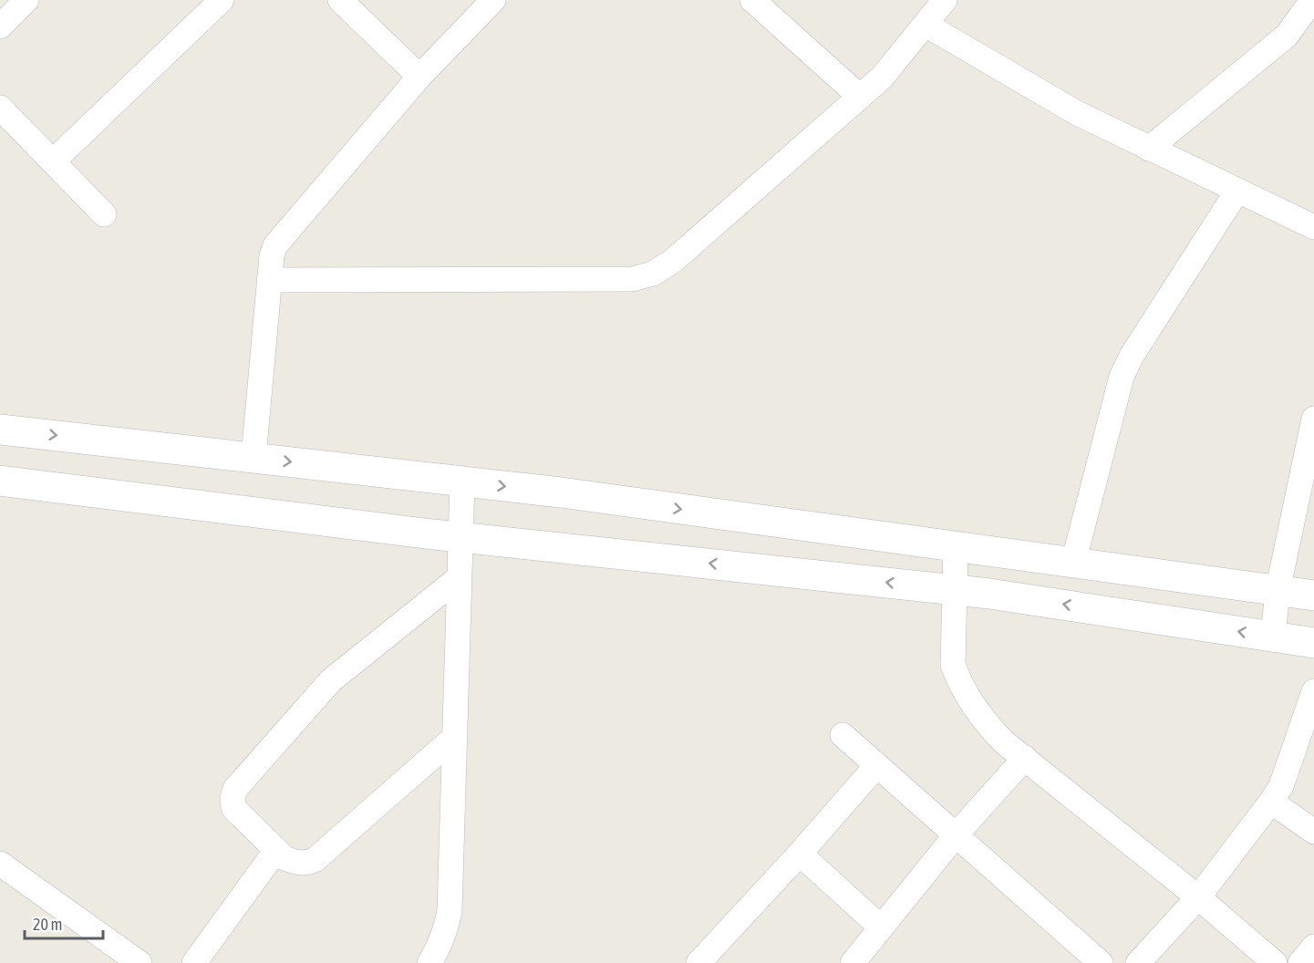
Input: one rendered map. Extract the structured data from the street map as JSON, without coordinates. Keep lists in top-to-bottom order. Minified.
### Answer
{"scale_bar":"20 m"}
